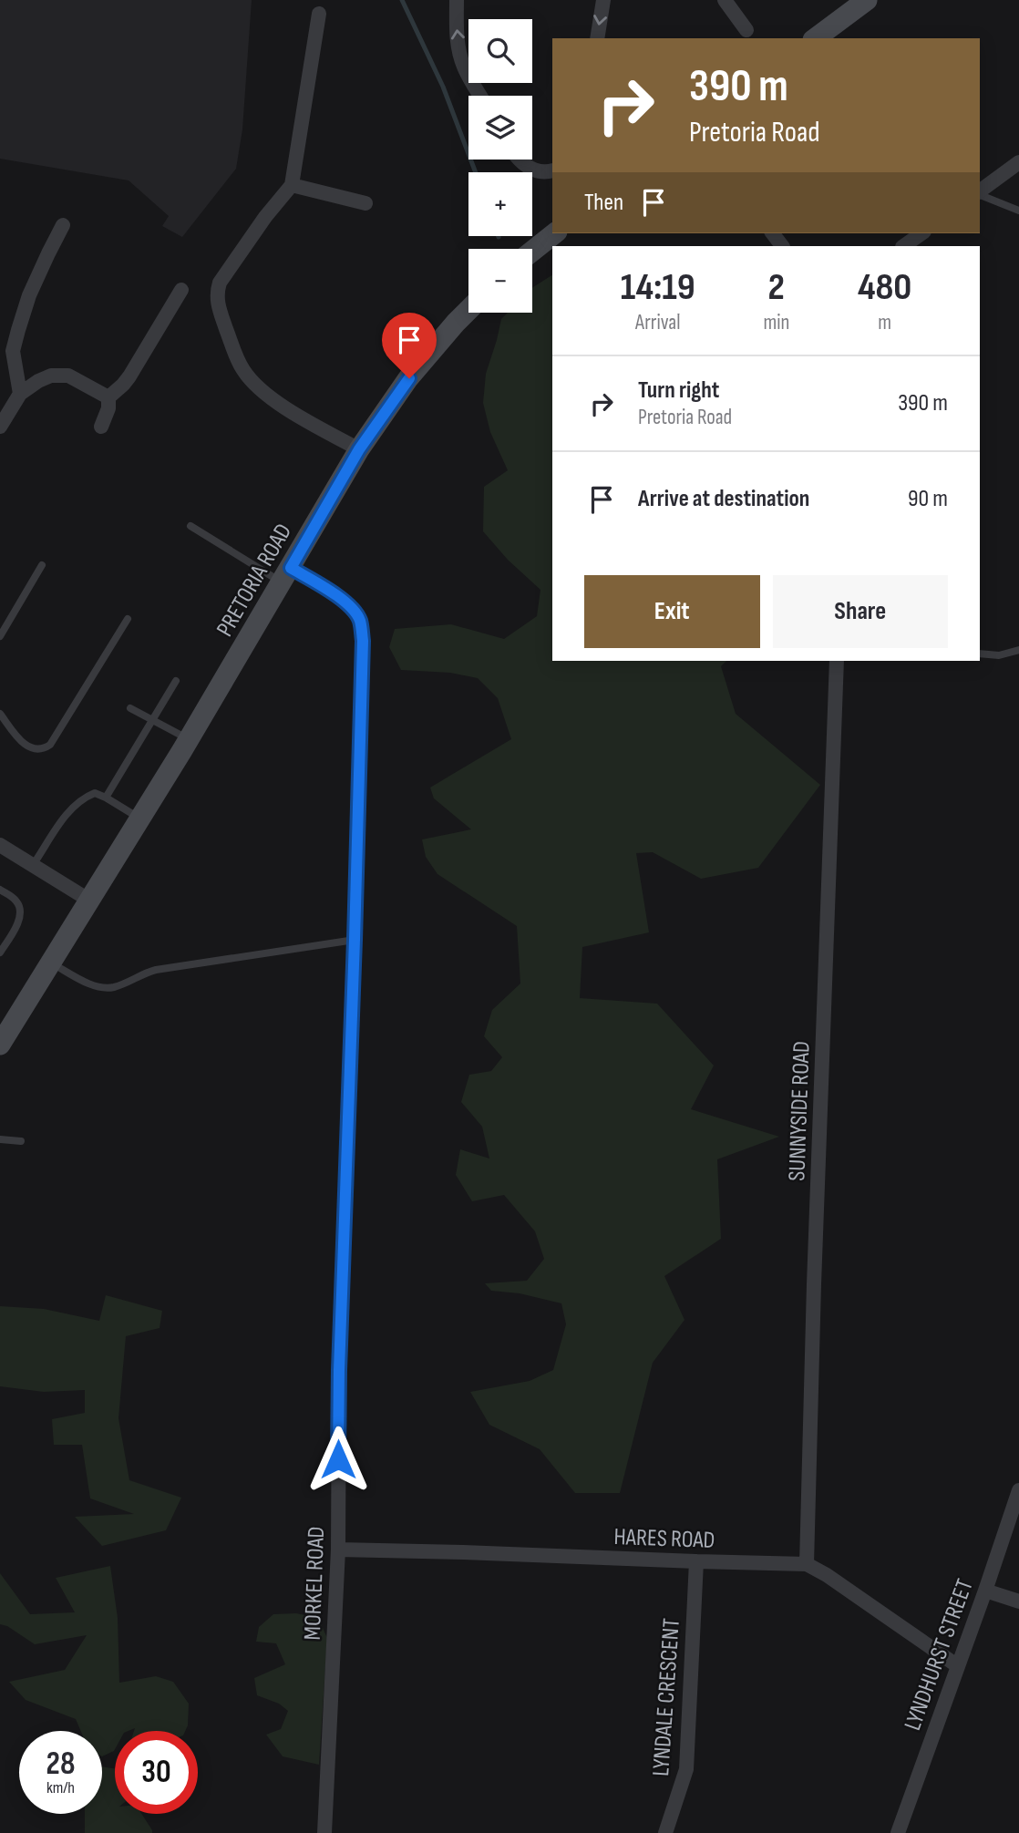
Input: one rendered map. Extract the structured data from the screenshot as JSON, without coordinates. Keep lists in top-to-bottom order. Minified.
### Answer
{"streets":{"main road":["PRETORIA ROAD"],"street":["SUNNYSIDE ROAD","HARES ROAD","MORKEL ROAD","LYNDHURST STREET","LYNDALE CRESCENT"]},"crossings":[["PRETORIA ROAD","MORKEL ROAD"],["SUNNYSIDE ROAD","HARES ROAD"],["HARES ROAD","MORKEL ROAD"],["HARES ROAD","LYNDHURST STREET"],["HARES ROAD","LYNDALE CRESCENT"]],"page":{"map_buttons":["+","−"],"turn":["390 m","Pretoria Road"],"then":"Then","eta":["14:19","Arrival","2","min","480","m"],"list":[{"name":"Turn right","note":"Pretoria Road","value":"390 m"},{"name":"Arrive at destination","value":"90 m"}],"buttons":["Exit","Share"],"speed":"28 km/h","limit":"30"}}
